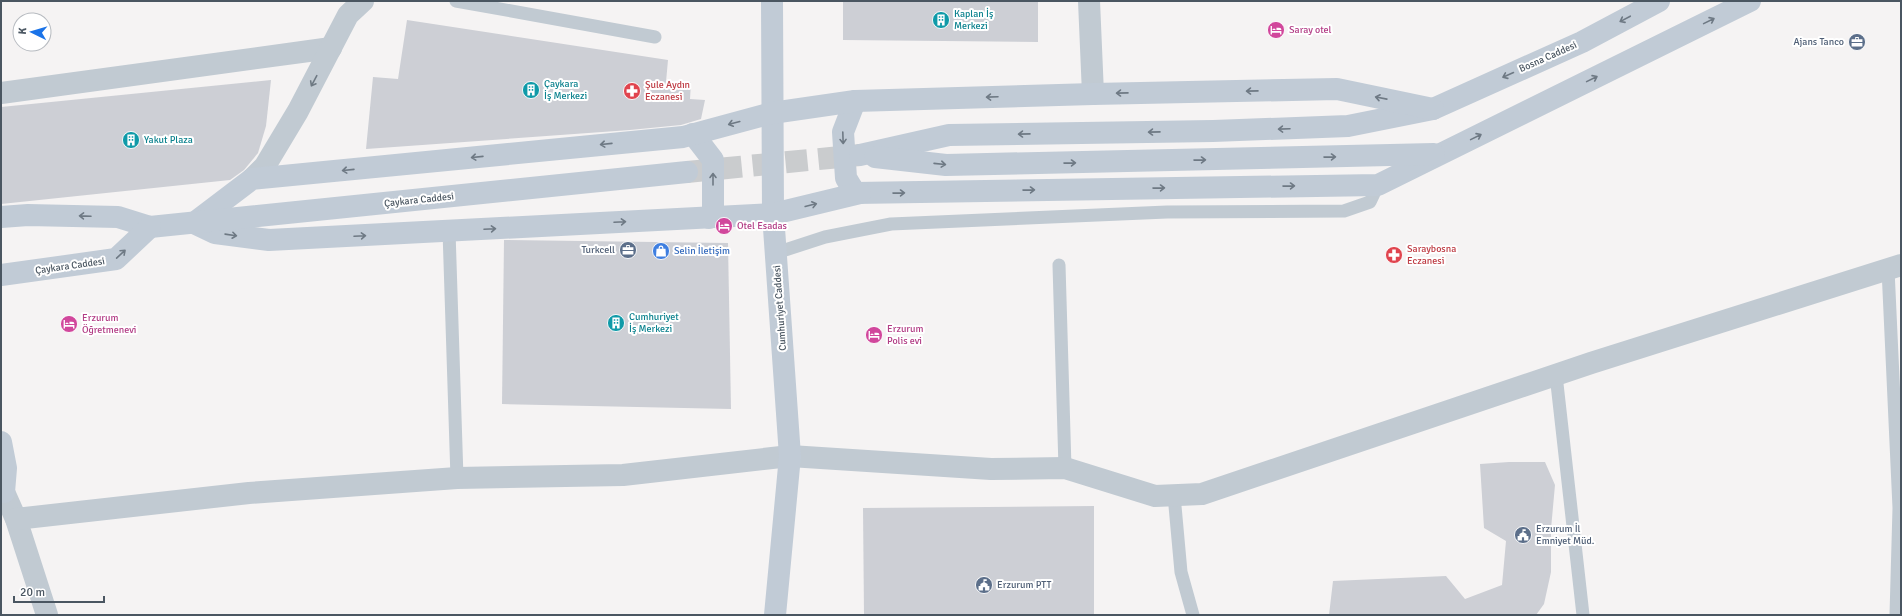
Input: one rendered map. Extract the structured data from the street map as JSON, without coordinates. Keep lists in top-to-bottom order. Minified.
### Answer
{"streets":{"main road":["Bosna Caddesi","Çaykara Caddesi","Cumhuriyet Caddesi"]},"places":{"building":["Kaplan İş Merkezi","Çaykara İş Merkezi","Yakut Plaza","Cumhuriyet İş Merkezi"],"hotel":["Saray otel","Otel Esadas","Erzurum Öğretmenevi","Erzurum Polis evi"],"office":["Ajans Tanco","Turkcell"],"pharmacy":["Şule Aydın Eczanesi","Saraybosna Eczanesi"],"shop":["Selin İletişim"],"public building":["Erzurum İl Emniyet Müd.","Erzurum PTT"]},"scale_bar":"20 m","north":"left"}
